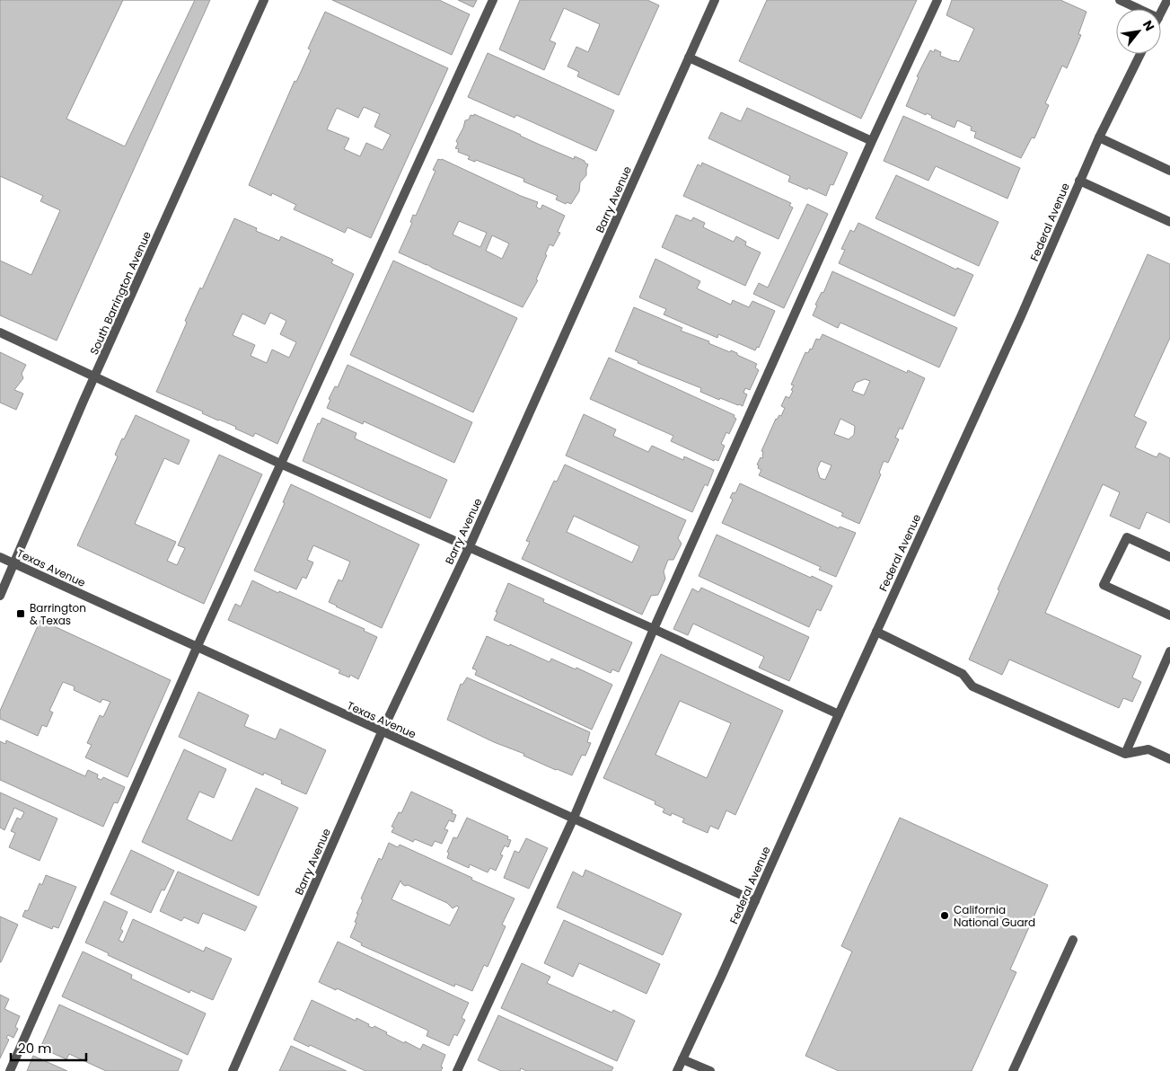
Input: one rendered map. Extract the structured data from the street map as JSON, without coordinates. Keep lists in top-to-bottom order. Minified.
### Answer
{"streets":{"street":["Barry Avenue","Federal Avenue","South Barrington Avenue","Texas Avenue"]},"crossings":[["Barry Avenue","Texas Avenue"],["Federal Avenue","Texas Avenue"],["South Barrington Avenue","Texas Avenue"]],"places":{"transit":["Barrington & Texas"],"other":["California National Guard"]},"scale_bar":"20 m","north":"top right"}
